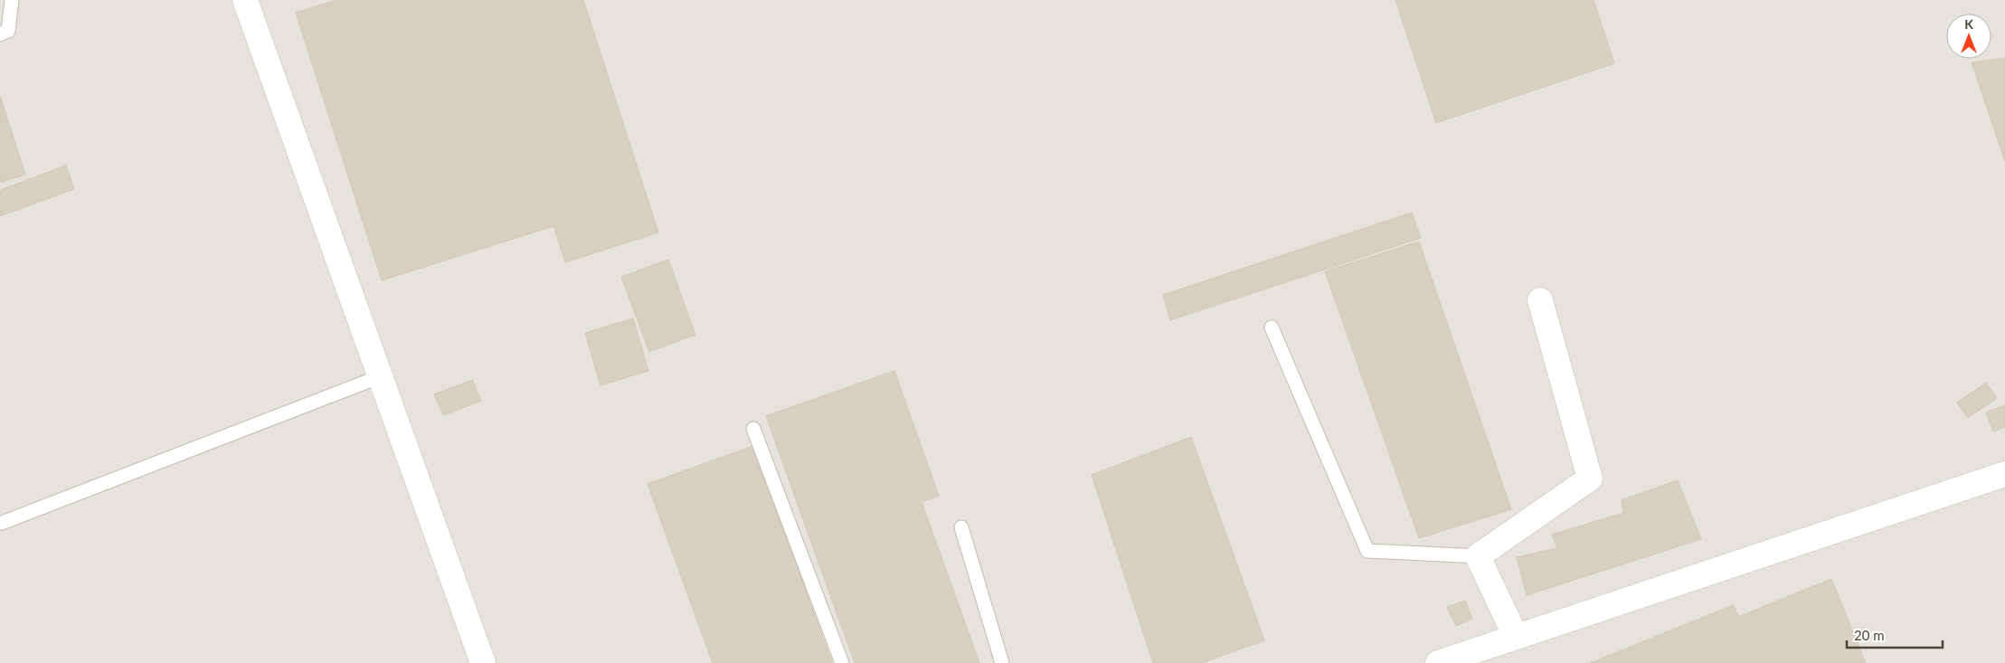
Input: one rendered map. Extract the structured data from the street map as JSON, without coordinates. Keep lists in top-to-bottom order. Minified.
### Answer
{"scale_bar":"20 m","north":"top"}
